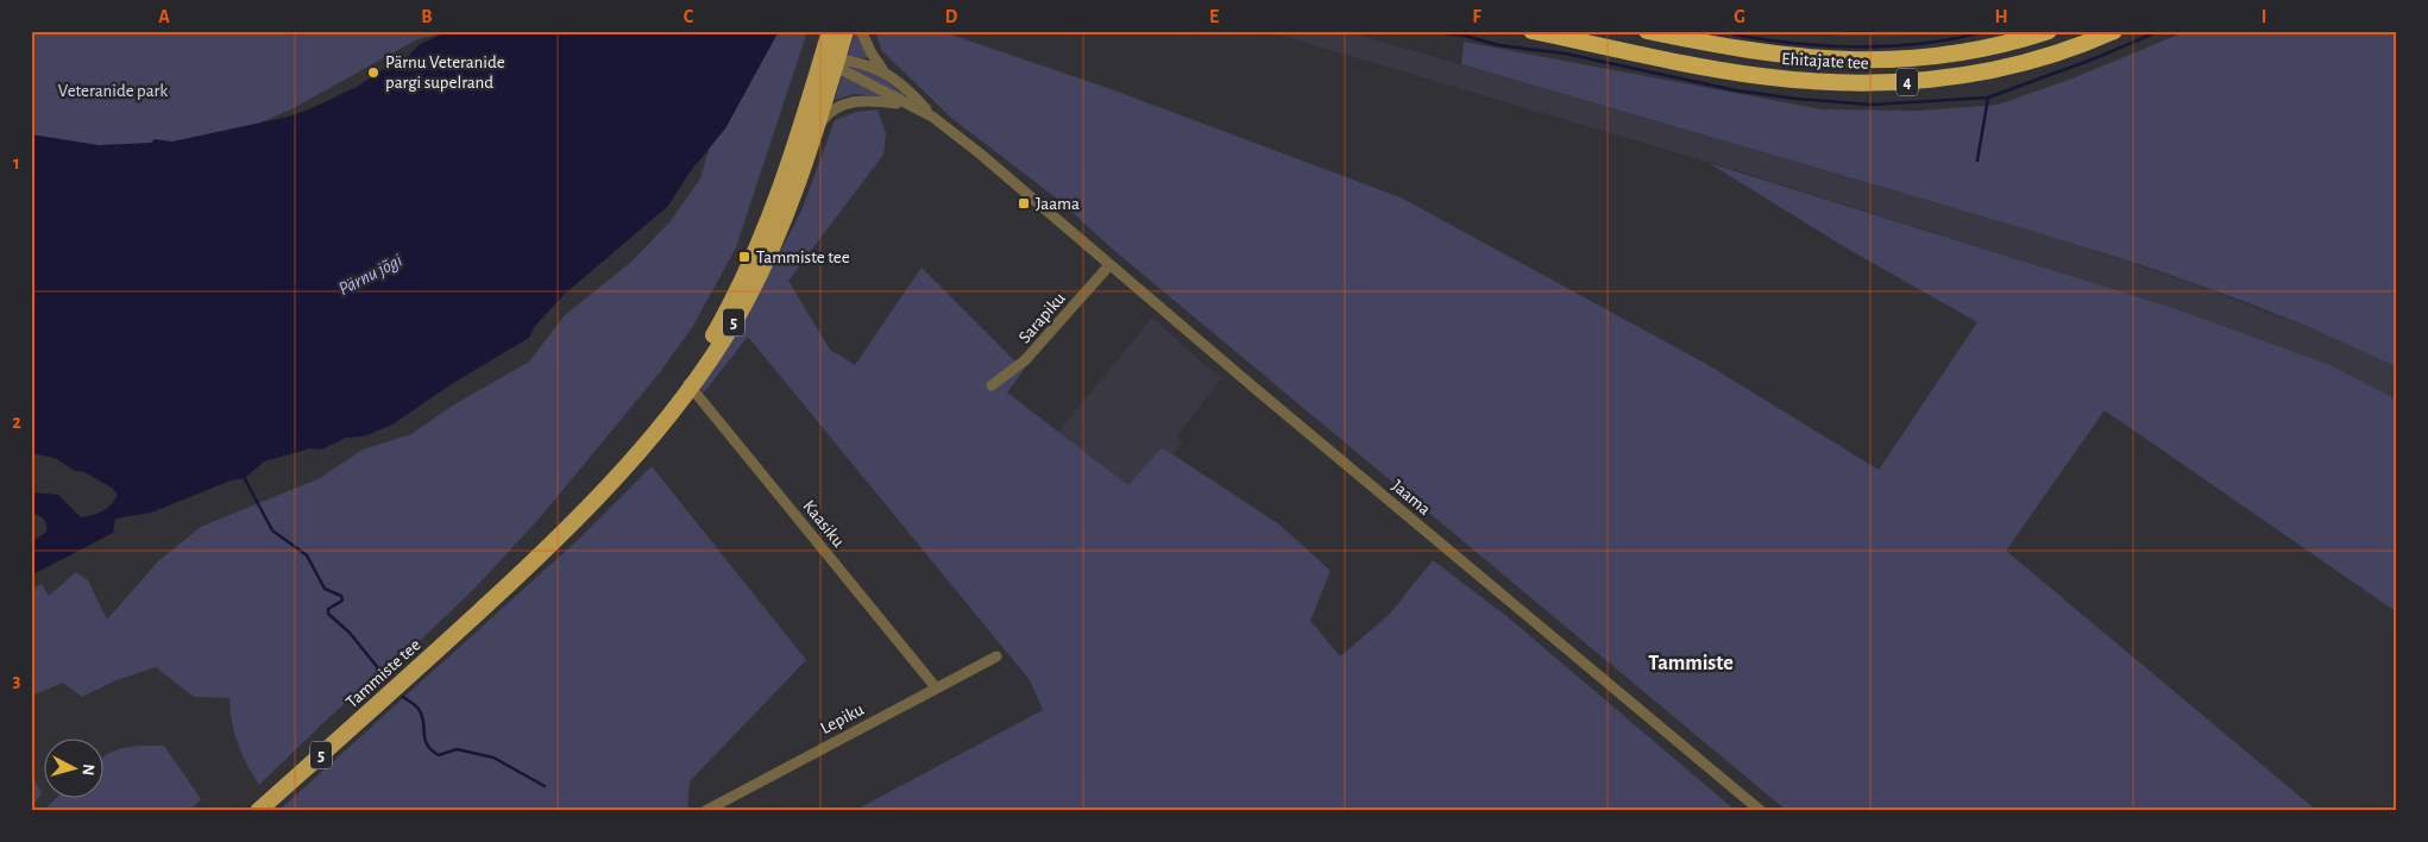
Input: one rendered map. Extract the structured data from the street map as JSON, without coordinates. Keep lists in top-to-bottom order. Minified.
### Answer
{"streets":{"highway":["Ehitajate tee","4"],"main road":["5","Tammiste tee"],"street":["Sarapiku","Jaama","Kaasiku","Lepiku"]},"crossings":[["Sarapiku","Jaama"],["Jaama","Tammiste tee"],["Kaasiku","Tammiste tee"],["Kaasiku","Lepiku"]],"districts":["Tammiste"],"water":["Pärnu jõgi"],"parks":["Veteranide park"],"places":{"other":["Pärnu Veteranide pargi supelrand"],"transit":["Jaama","Tammiste tee"]},"north":"right","grid":{"columns":["A","B","C","D","E","F","G","H","I"],"rows":["1","2","3"]}}
